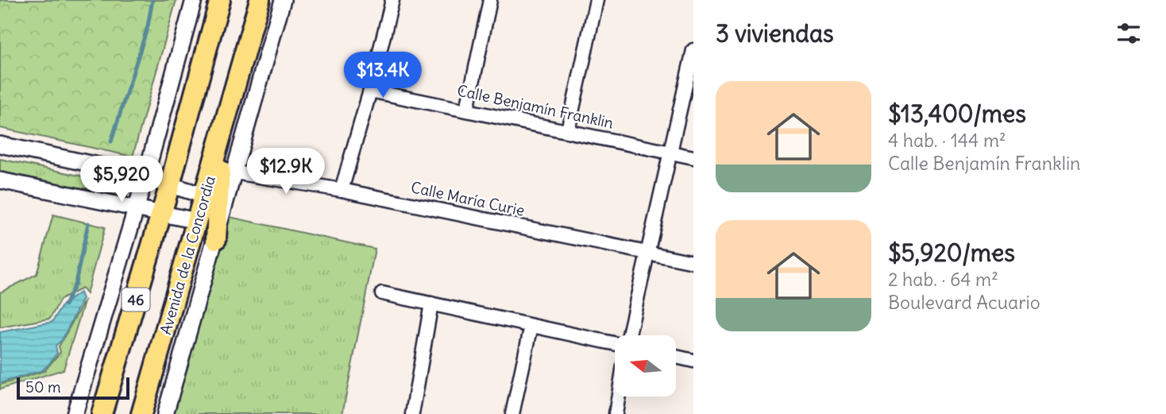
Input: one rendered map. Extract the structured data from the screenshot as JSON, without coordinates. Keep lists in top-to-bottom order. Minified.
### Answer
{"streets":{"main road":["Avenida de la Concordia","46"],"street":["Calle Benjamín Franklin","Calle María Curie"]},"crossings":[["Calle María Curie","Avenida de la Concordia"]],"scale_bar":"50 m","north":"left","page":{"heading":"3 viviendas","price":["$13.4K","$12.9K","$5,920"],"list":[{"name":"$13,400/mes","note":"4 hab. · 144 m² · Calle Benjamín Franklin"},{"name":"$5,920/mes","note":"2 hab. · 64 m² · Boulevard Acuario"}],"scale":"50 m"}}
